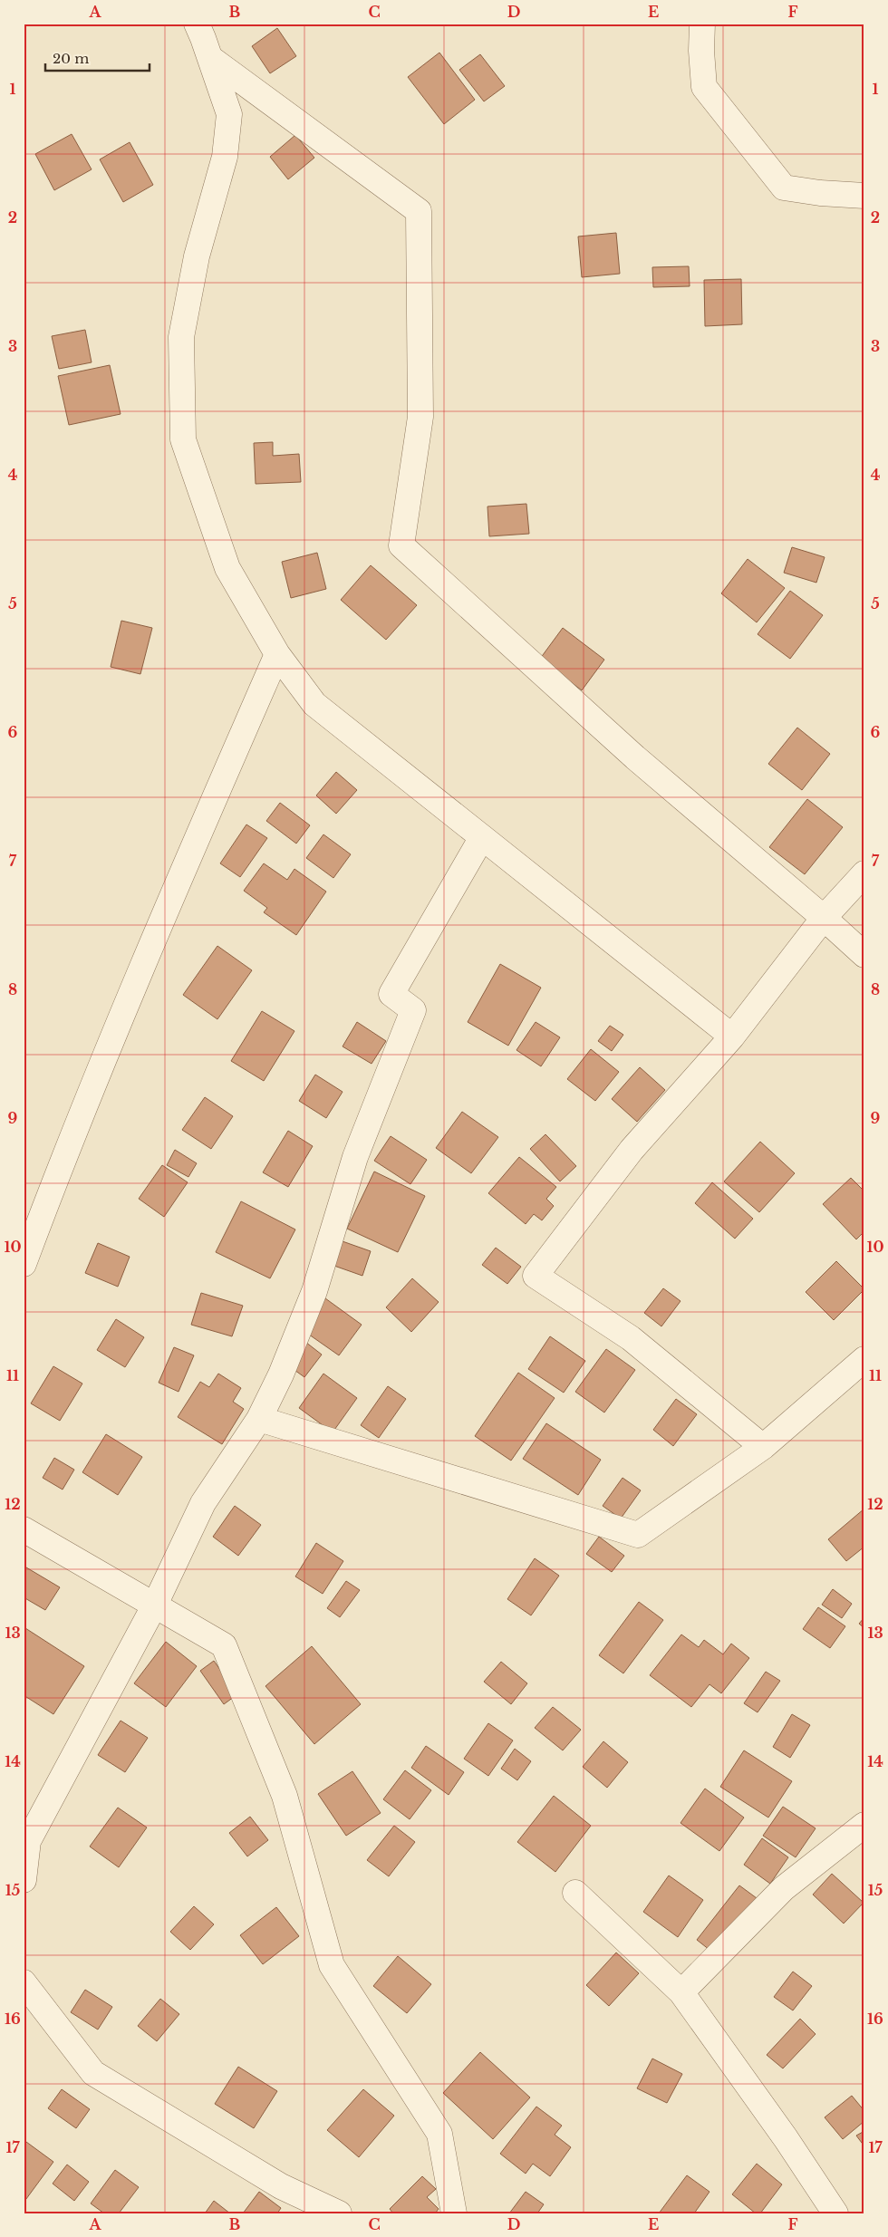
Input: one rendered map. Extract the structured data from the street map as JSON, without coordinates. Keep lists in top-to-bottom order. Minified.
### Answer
{"scale_bar":"20 m","grid":{"columns":["A","B","C","D","E","F"],"rows":["1","2","3","4","5","6","7","8","9","10","11","12","13","14","15","16","17"]}}
